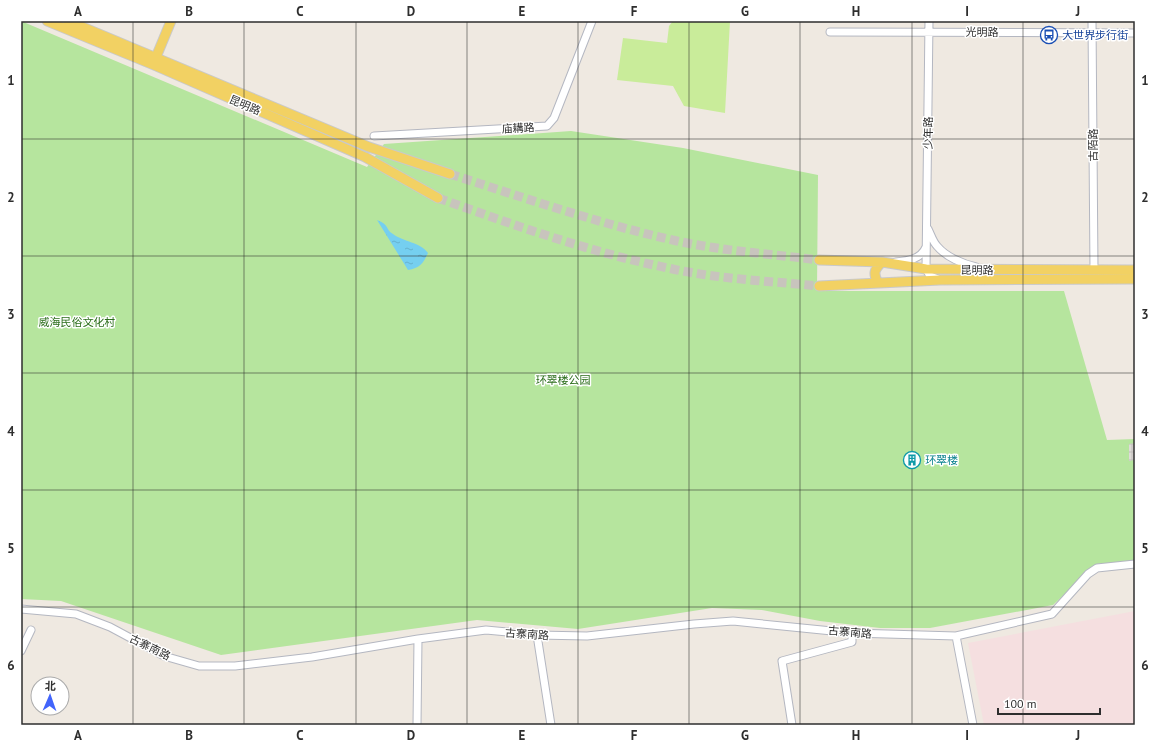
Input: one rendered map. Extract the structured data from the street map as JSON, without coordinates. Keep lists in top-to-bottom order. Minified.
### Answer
{"streets":{"main road":["昆明路"],"street":["光明路","庙耩路","少年路","古陌路","古寨南路"]},"crossings":[["光明路","少年路"],["光明路","古陌路"],["昆明路","少年路"],["昆明路","古陌路"]],"parks":["威海民俗文化村","环翠楼公园"],"places":{"bus stop":["大世界步行街"],"building":["环翠楼"]},"scale_bar":"100 m","north":"top","grid":{"columns":["A","B","C","D","E","F","G","H","I","J"],"rows":["1","2","3","4","5","6"]}}
